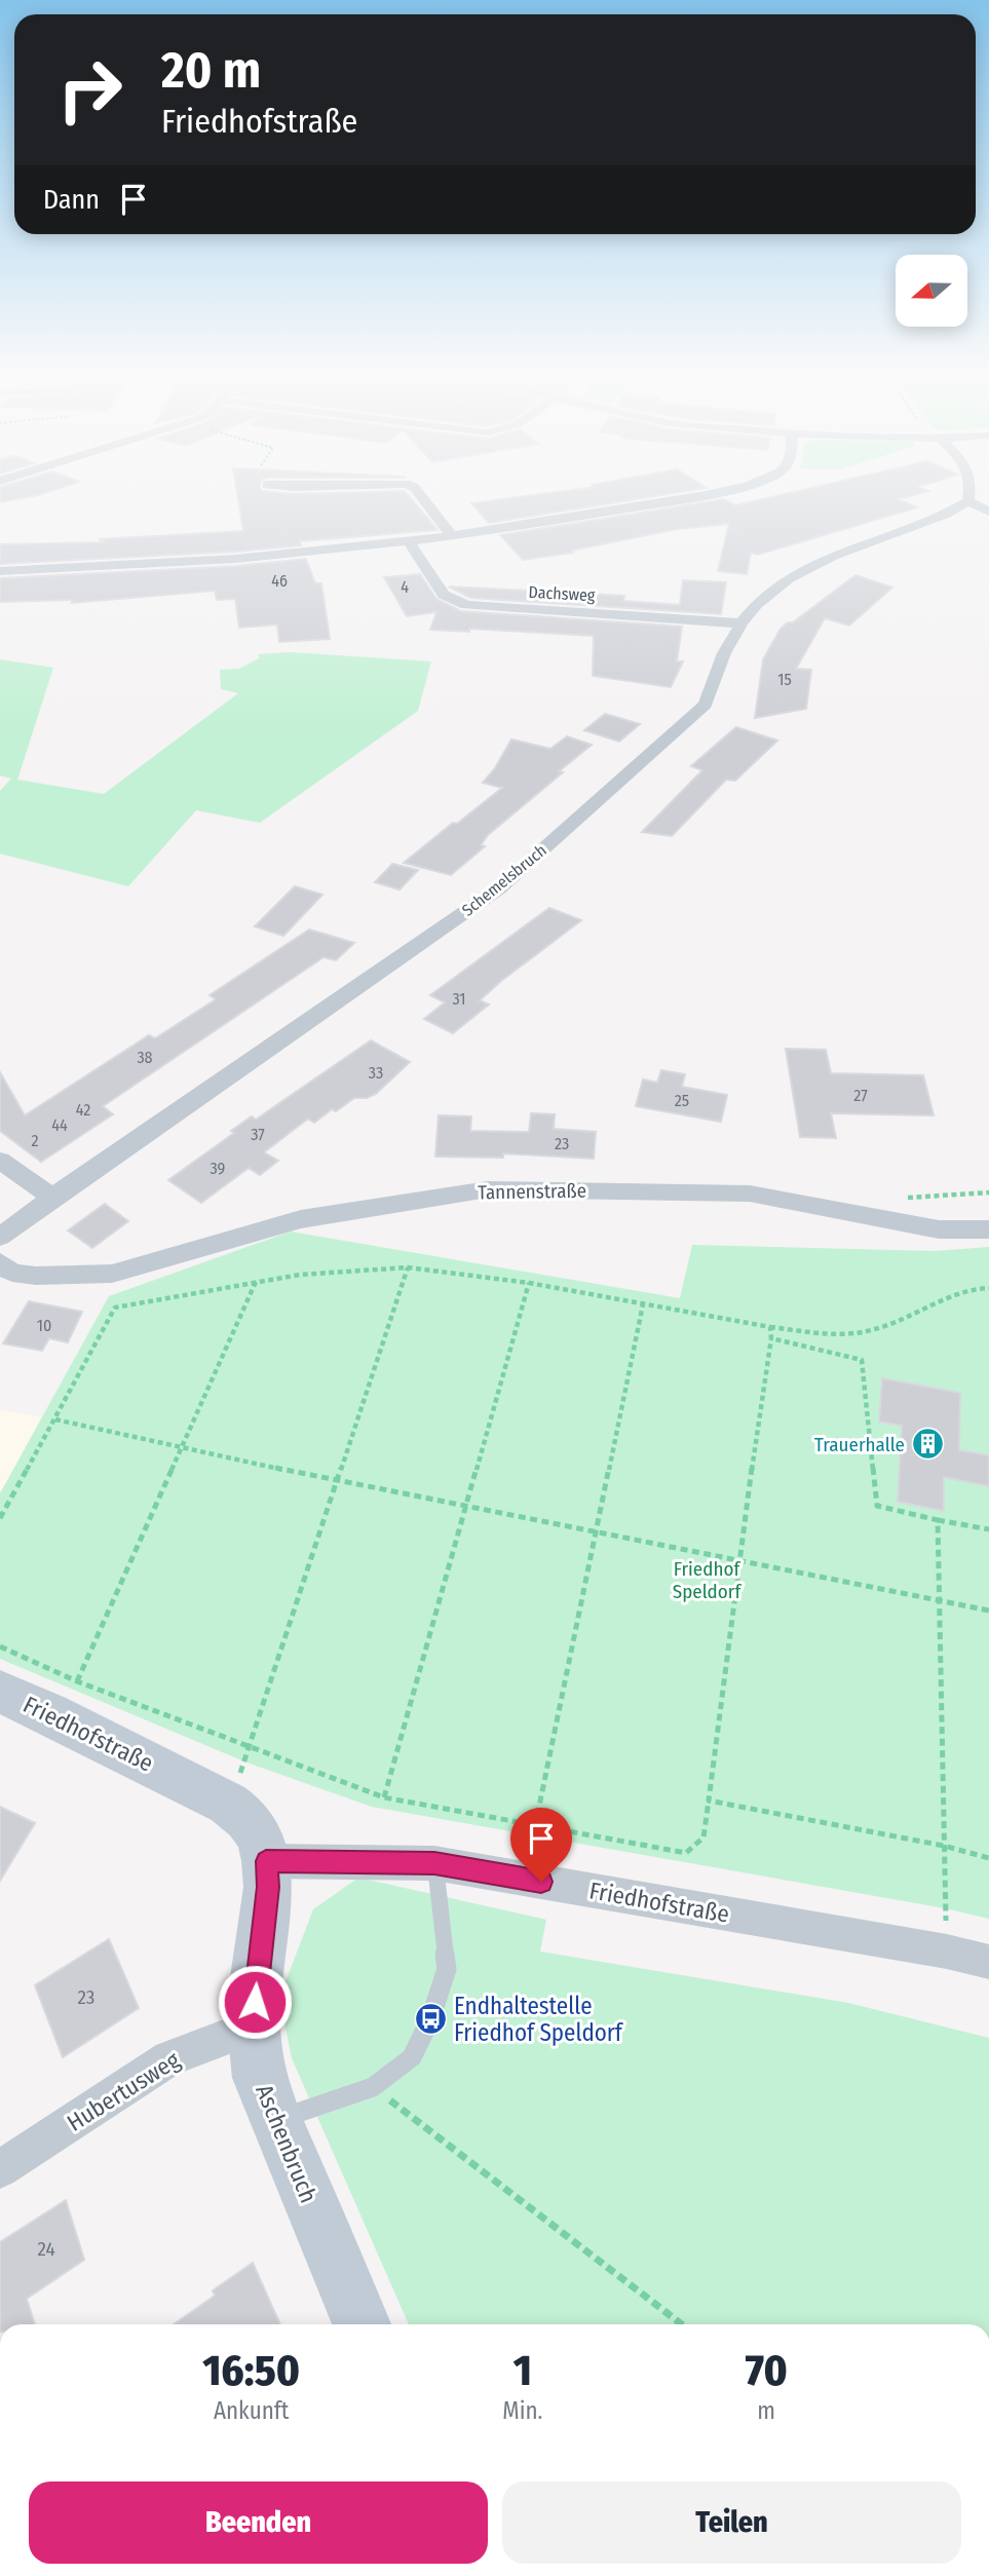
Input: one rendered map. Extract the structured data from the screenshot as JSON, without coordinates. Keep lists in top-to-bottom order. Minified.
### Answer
{"streets":{"street":["Dachsweg","Schemelsbruch","Tannenstraße","Friedhofstraße","Hubertusweg","Aschenbruch"]},"crossings":[["Dachsweg","Schemelsbruch"],["Friedhofstraße","Aschenbruch"],["Hubertusweg","Aschenbruch"]],"parks":["Friedhof Speldorf"],"places":{"building":["Trauerhalle"],"bus stop":["Endhaltestelle Friedhof Speldorf"]},"house_numbers":["46","4","15","31","38","33","27","25","42","44","37","2","23","39","10","23","24"],"north":"left","page":{"turn":["20 m","Friedhofstraße"],"then":"Dann","eta":["16:50","Ankunft","1","Min.","70","m"],"buttons":["Beenden","Teilen"]}}
